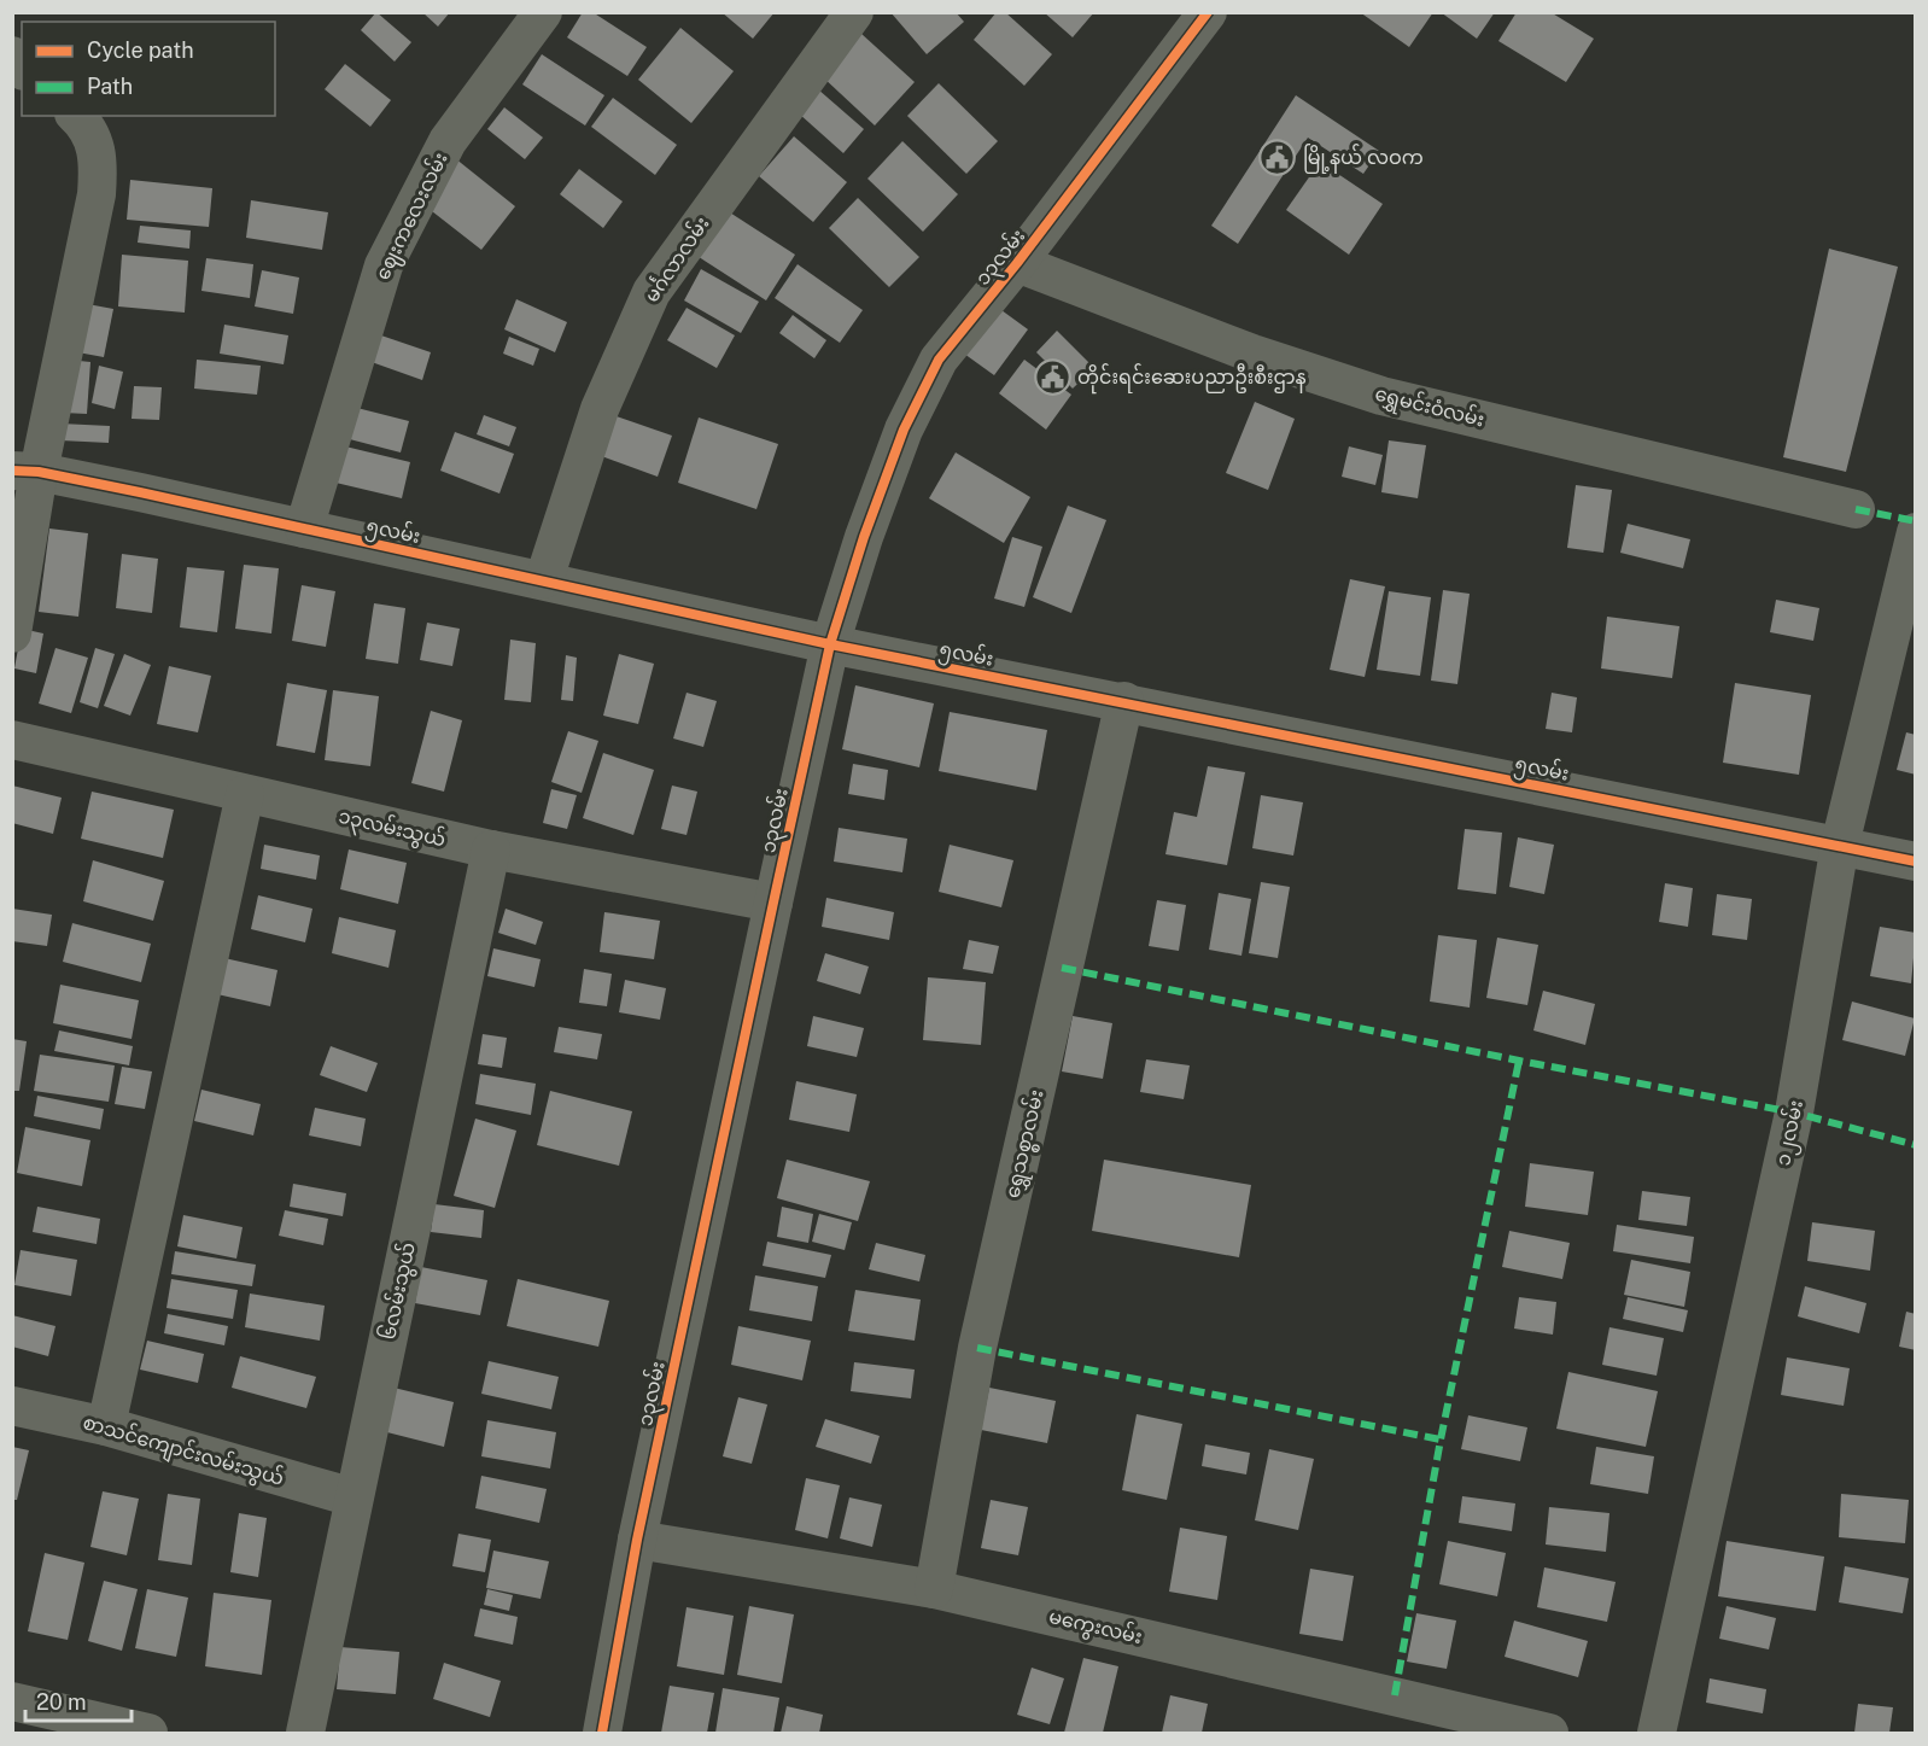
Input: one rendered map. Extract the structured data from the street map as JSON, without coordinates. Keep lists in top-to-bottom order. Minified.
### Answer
{"streets":{"street":["ဈေးကလေးလမ်း","၁၃လမ်း","မင်္ဂလာလမ်း","ရွှေမင်းဝံလမ်း","၅လမ်း","၁၃လမ်းသွယ်","၁၂လမ်း","ရွှေသစ္စာလမ်း","၆လမ်းသွယ်","စာသင်ကျောင်းလမ်းသွယ်","မကွေးလမ်း"]},"crossings":[["ဈေးကလေးလမ်း","၅လမ်း"],["၁၃လမ်း","ရွှေမင်းဝံလမ်း"],["၁၃လမ်း","၅လမ်း"],["၁၃လမ်း","၁၃လမ်းသွယ်"],["၁၃လမ်း","မကွေးလမ်း"],["မင်္ဂလာလမ်း","၅လမ်း"],["၅လမ်း","၁၂လမ်း"],["၅လမ်း","ရွှေသစ္စာလမ်း"],["၁၃လမ်းသွယ်","၆လမ်းသွယ်"],["ရွှေသစ္စာလမ်း","မကွေးလမ်း"],["၆လမ်းသွယ်","စာသင်ကျောင်းလမ်းသွယ်"]],"places":{"public building":["မြို့နယ် လဝက","တိုင်းရင်းဆေးပညာဦးစီးဌာန"]},"legend":["Cycle path","Path"],"scale_bar":"20 m"}
